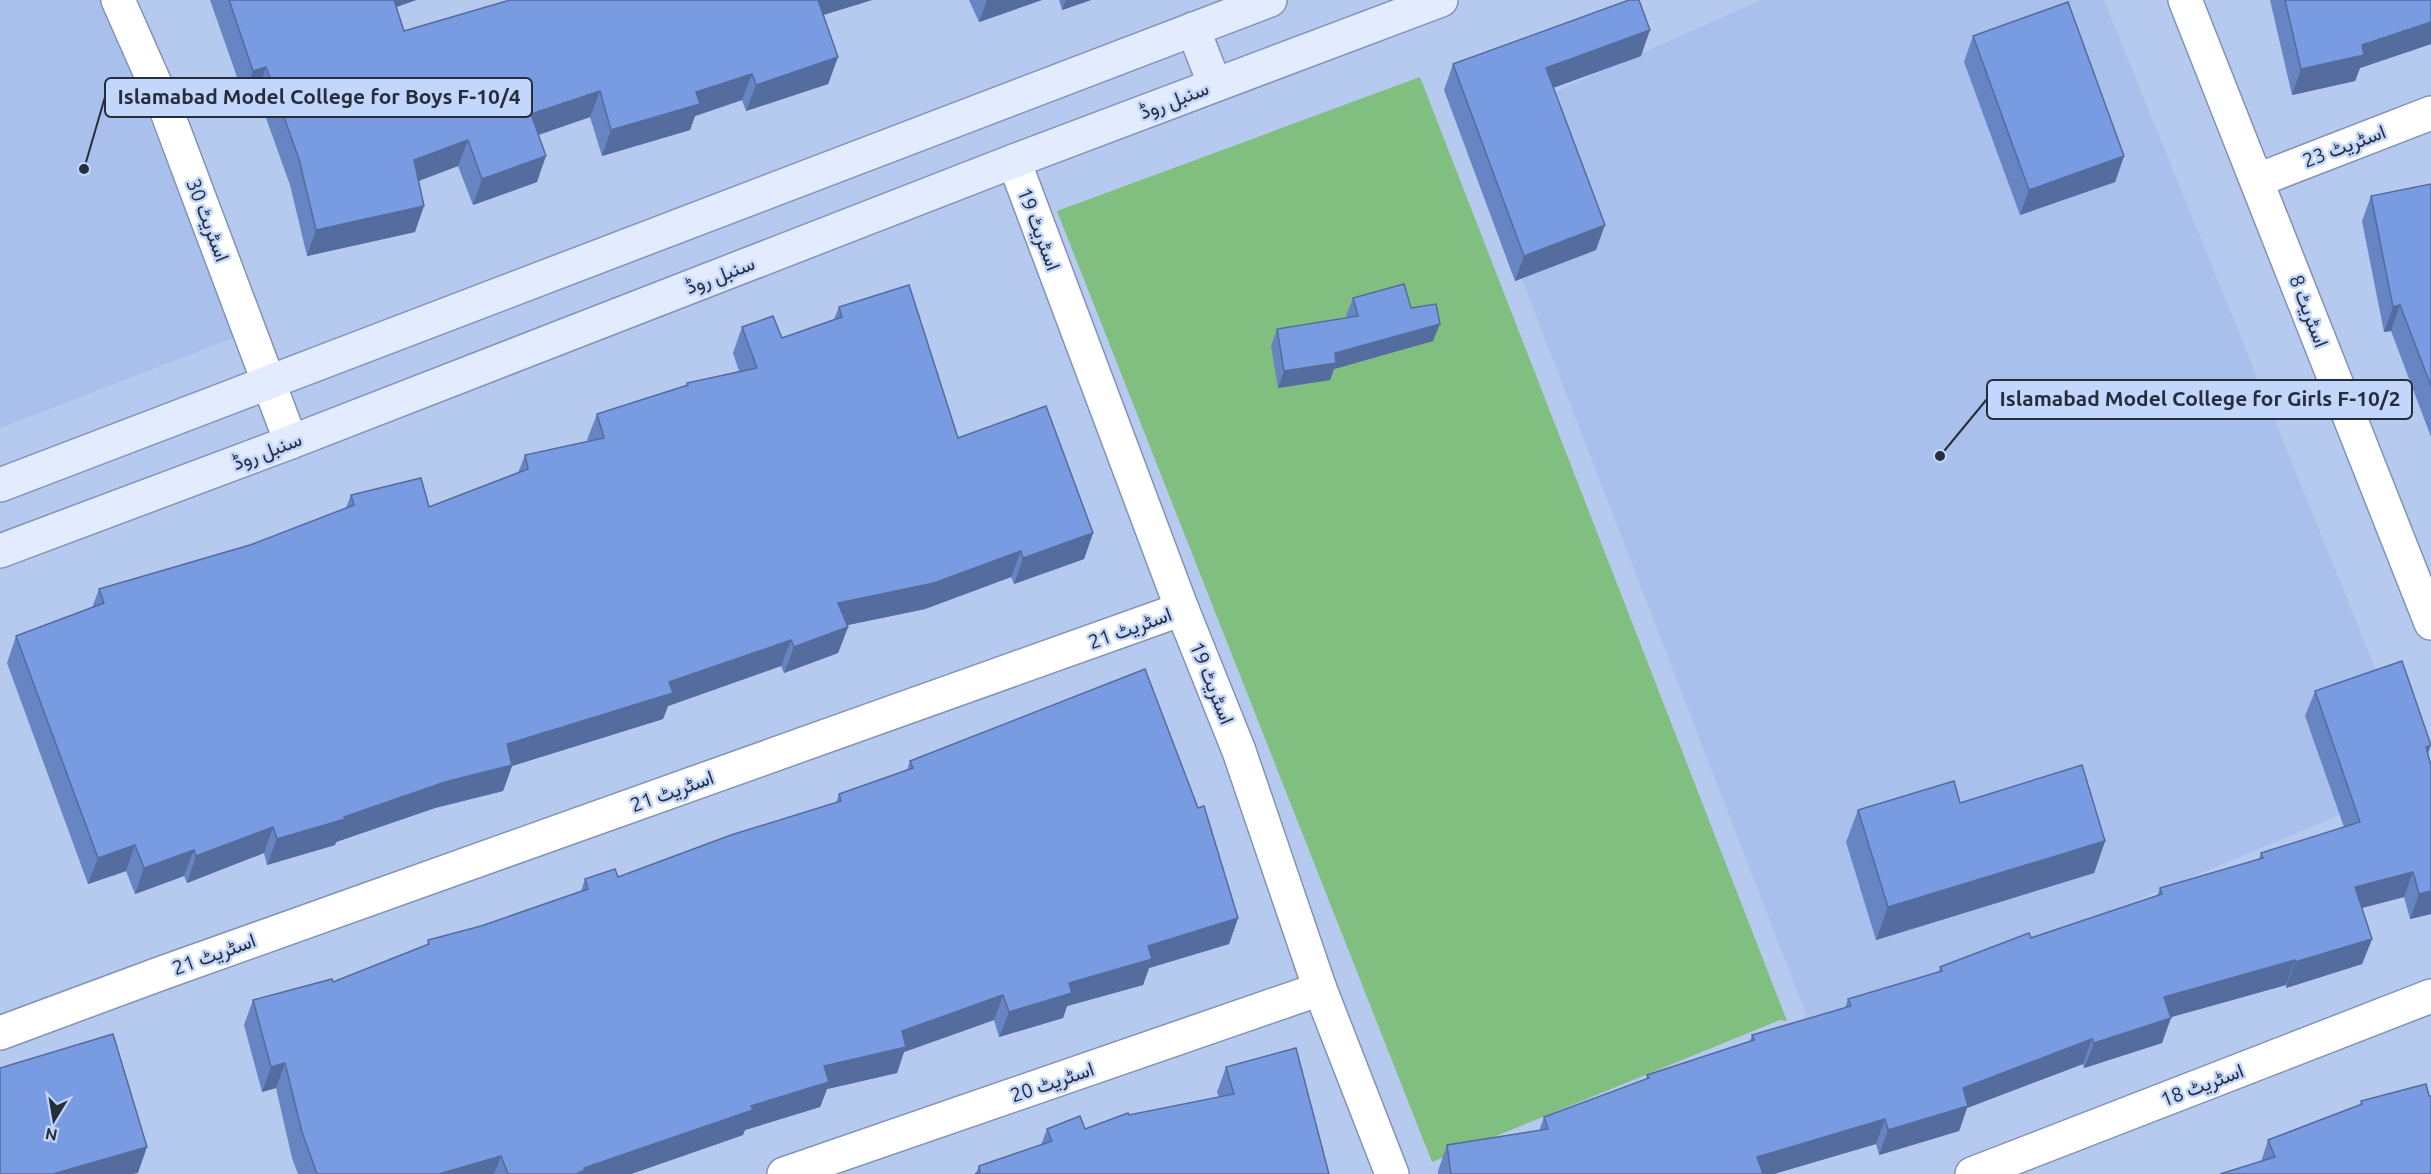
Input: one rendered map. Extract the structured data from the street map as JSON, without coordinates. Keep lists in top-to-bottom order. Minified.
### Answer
{"streets":{"street":["سنبل روڈ","اسٹریٹ 23","اسٹریٹ 30","اسٹریٹ 19","اسٹریٹ 8","اسٹریٹ 21","اسٹریٹ 20","اسٹریٹ 18"]},"crossings":[["سنبل روڈ","اسٹریٹ 30"],["سنبل روڈ","اسٹریٹ 19"],["اسٹریٹ 23","اسٹریٹ 8"],["اسٹریٹ 19","اسٹریٹ 21"],["اسٹریٹ 19","اسٹریٹ 20"]],"places":["Islamabad Model College for Boys F-10/4","Islamabad Model College for Girls F-10/2"],"north":"bottom"}
